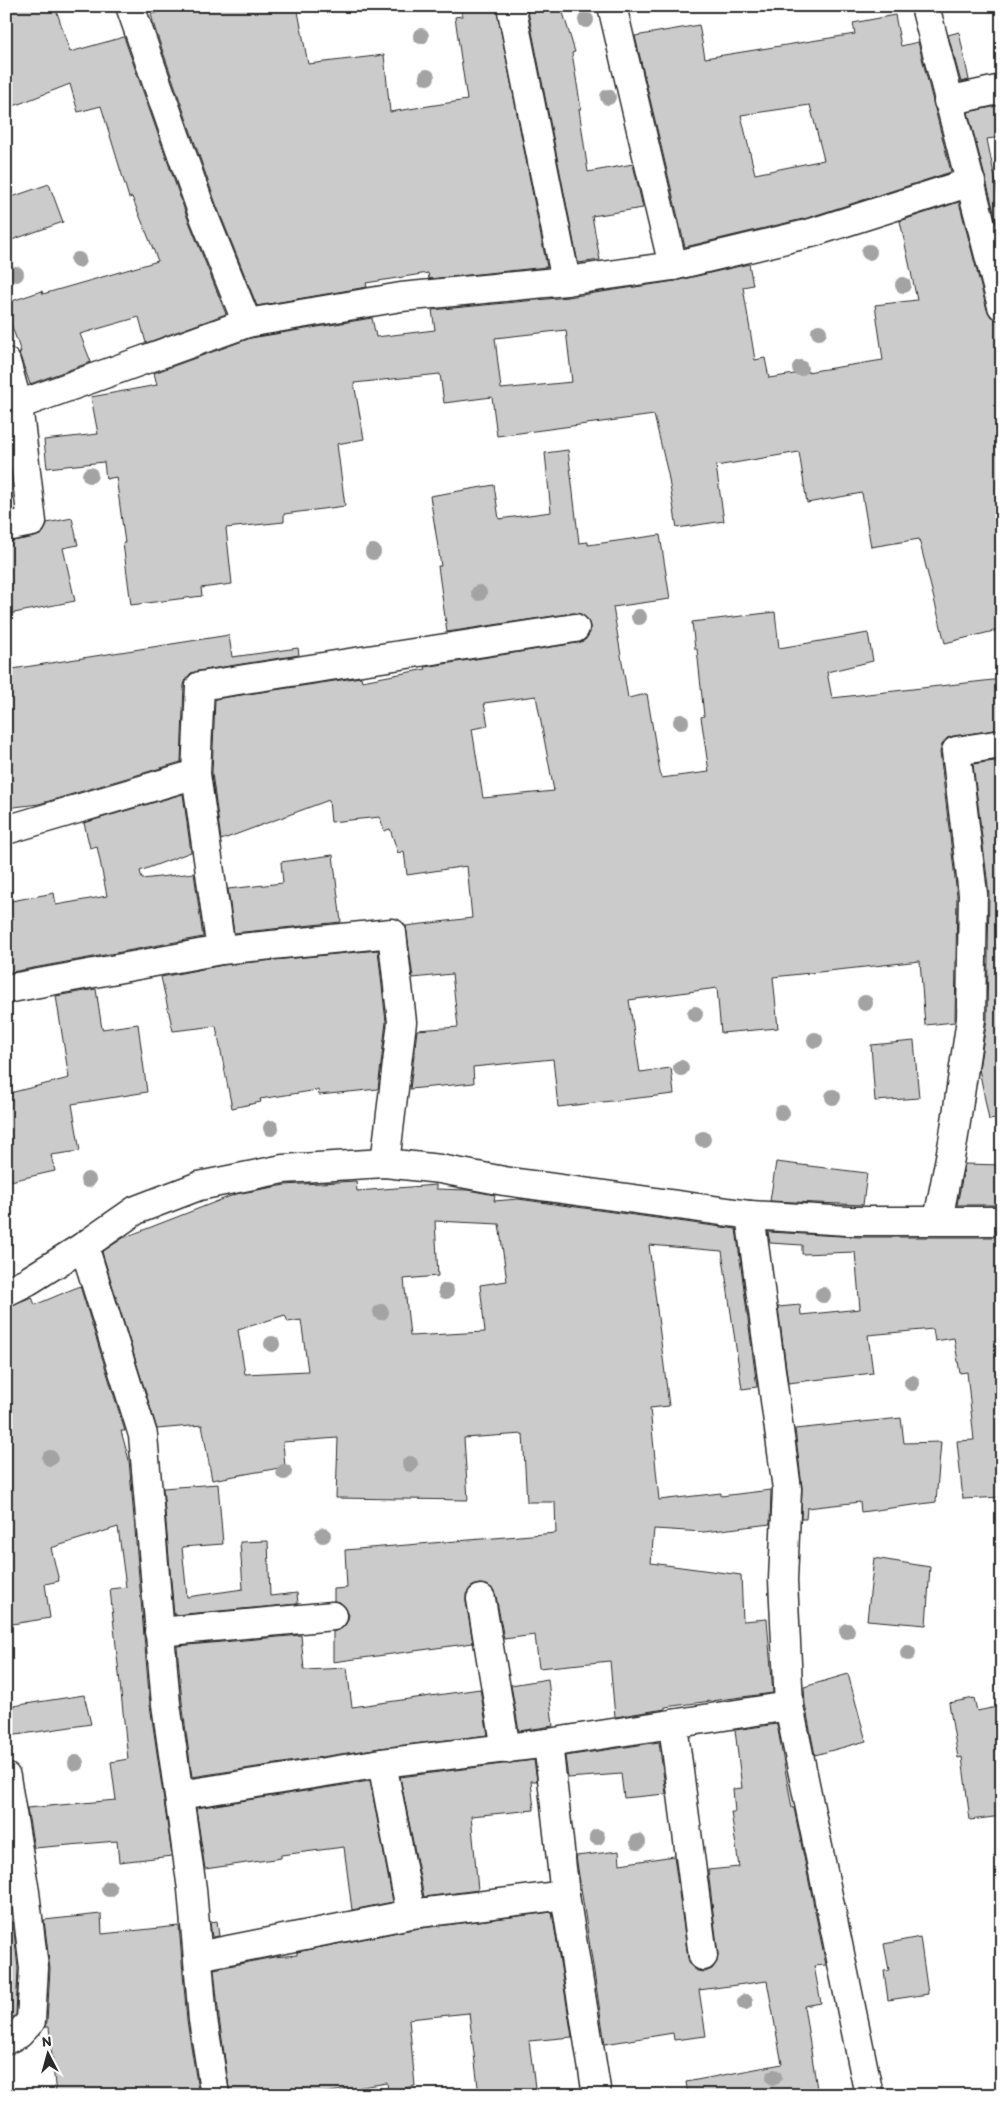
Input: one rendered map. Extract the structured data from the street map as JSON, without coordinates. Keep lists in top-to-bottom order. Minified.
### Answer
{"north":"top"}
